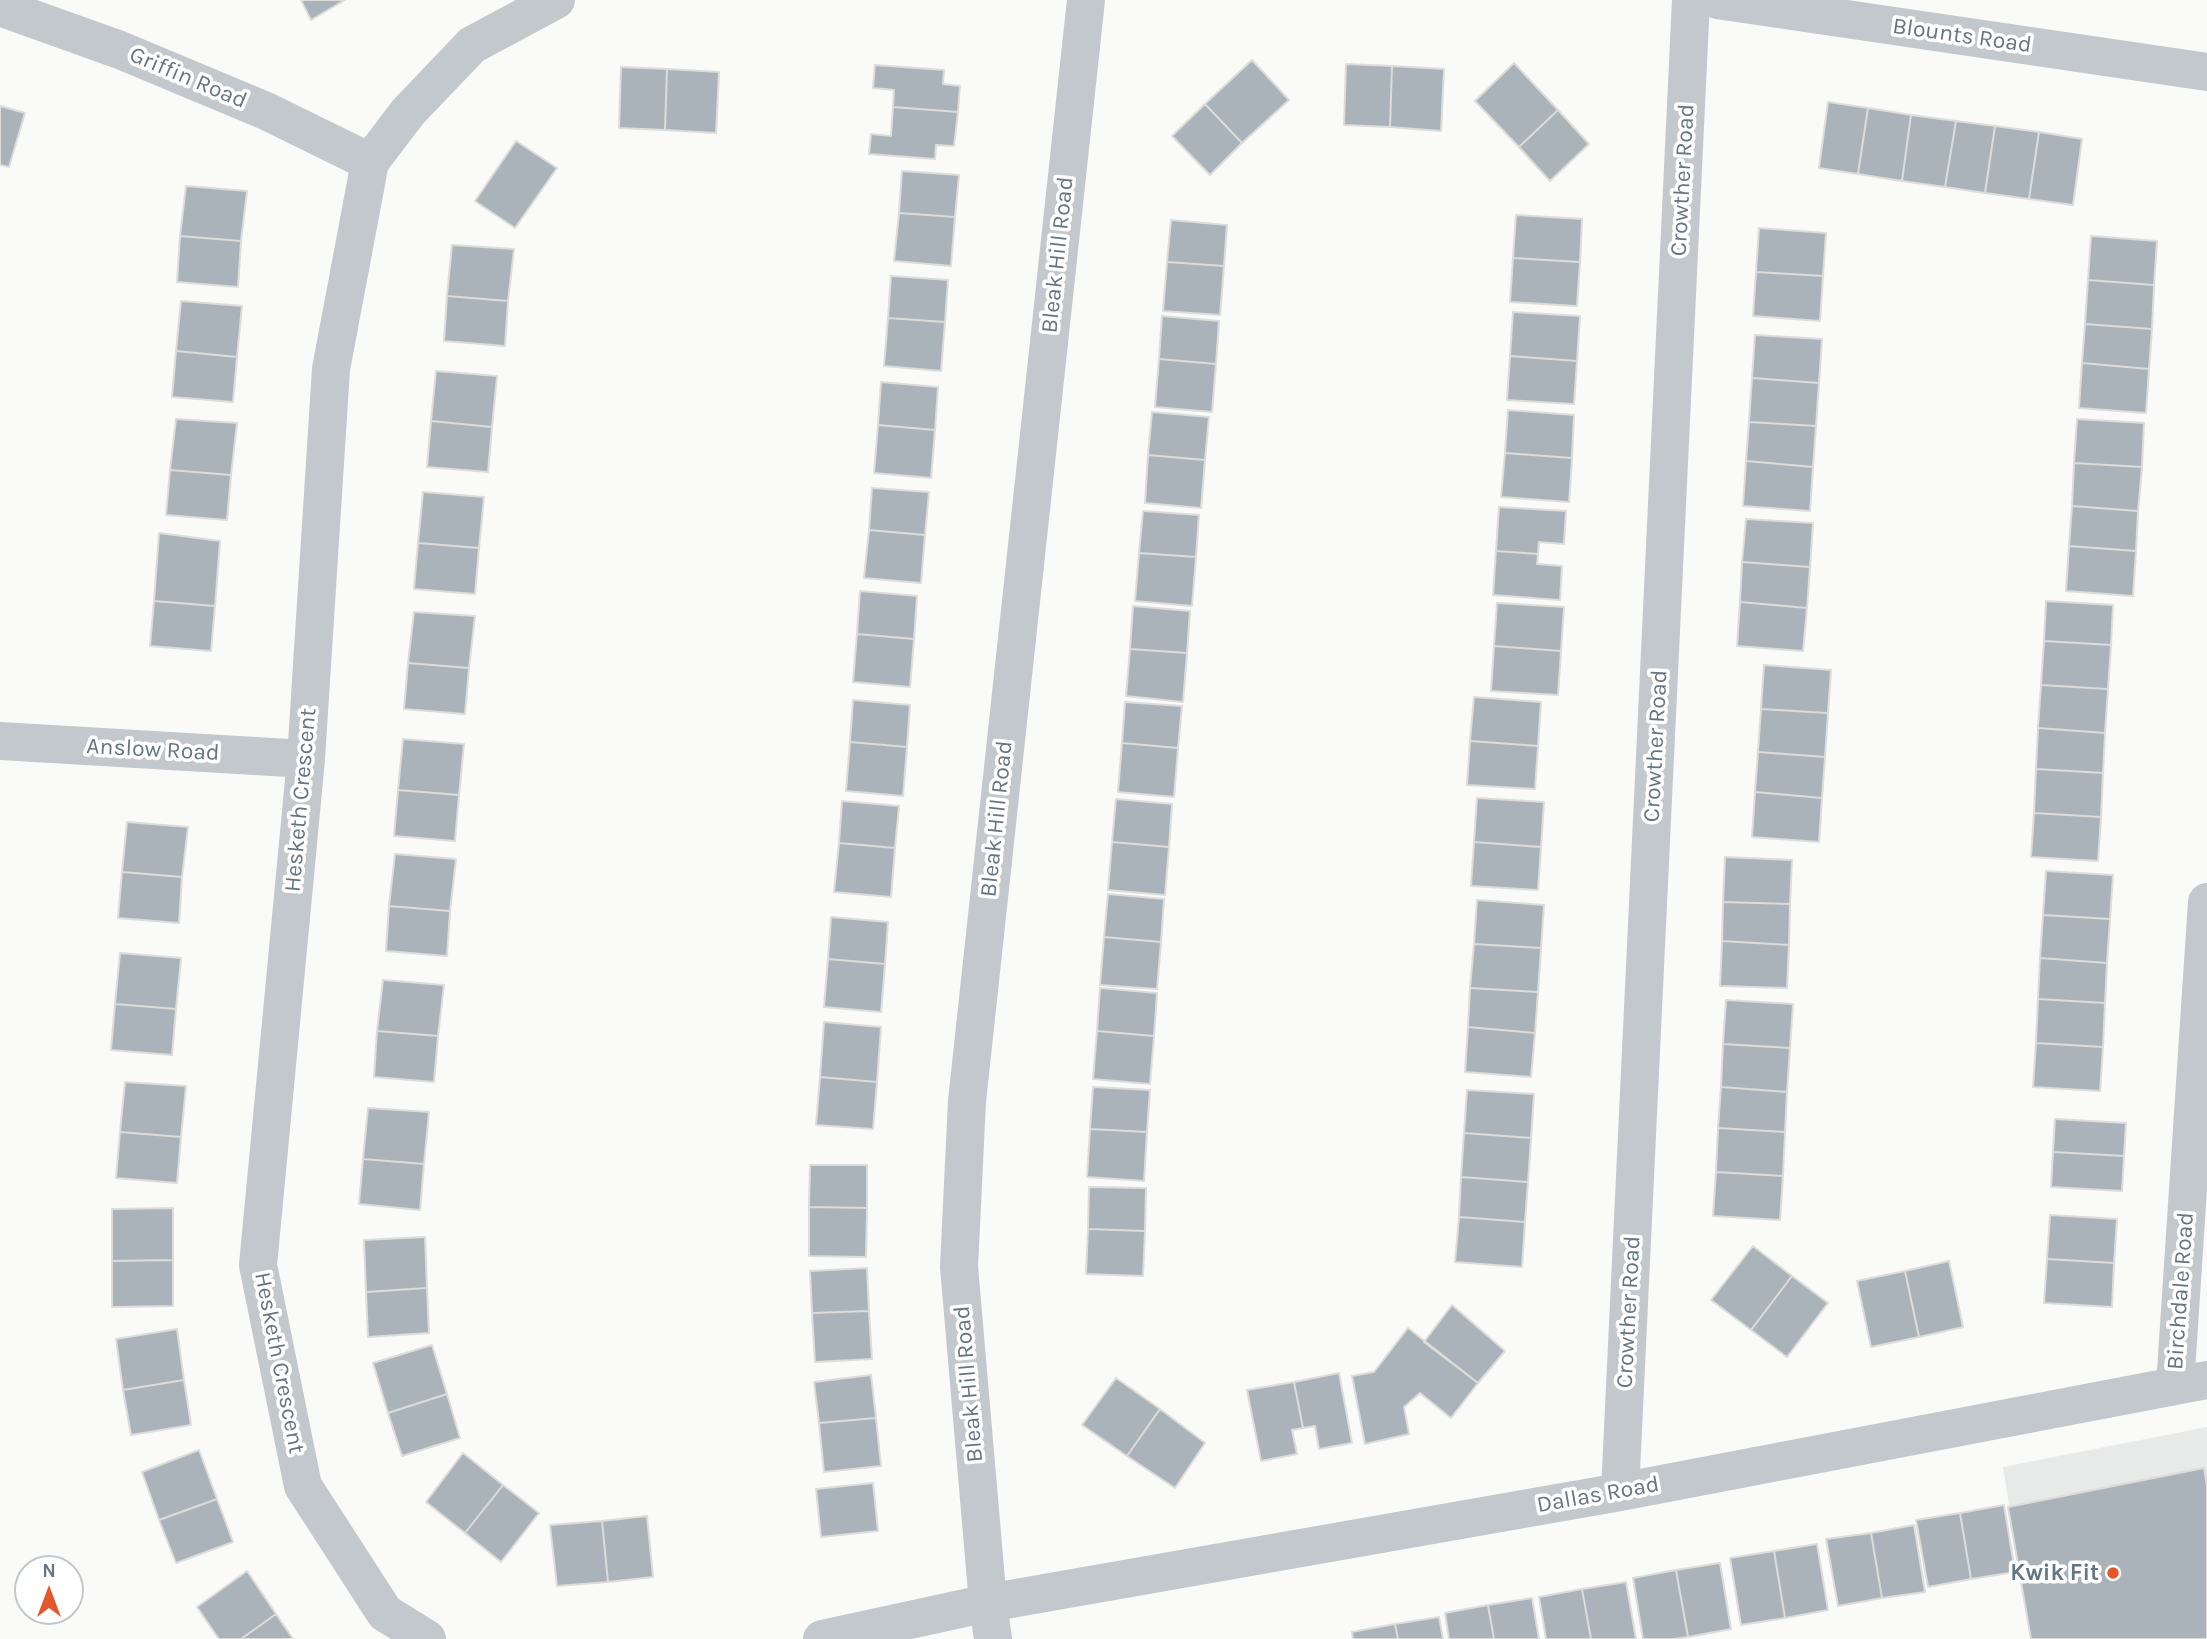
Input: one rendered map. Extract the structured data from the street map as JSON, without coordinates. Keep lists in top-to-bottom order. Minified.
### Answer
{"streets":{"street":["Blounts Road","Griffin Road","Crowther Road","Bleak Hill Road","Anslow Road","Hesketh Crescent","Birchdale Road","Dallas Road"]},"crossings":[["Griffin Road","Hesketh Crescent"],["Crowther Road","Dallas Road"],["Bleak Hill Road","Dallas Road"],["Anslow Road","Hesketh Crescent"],["Birchdale Road","Dallas Road"]],"places":["Kwik Fit"],"north":"top"}
